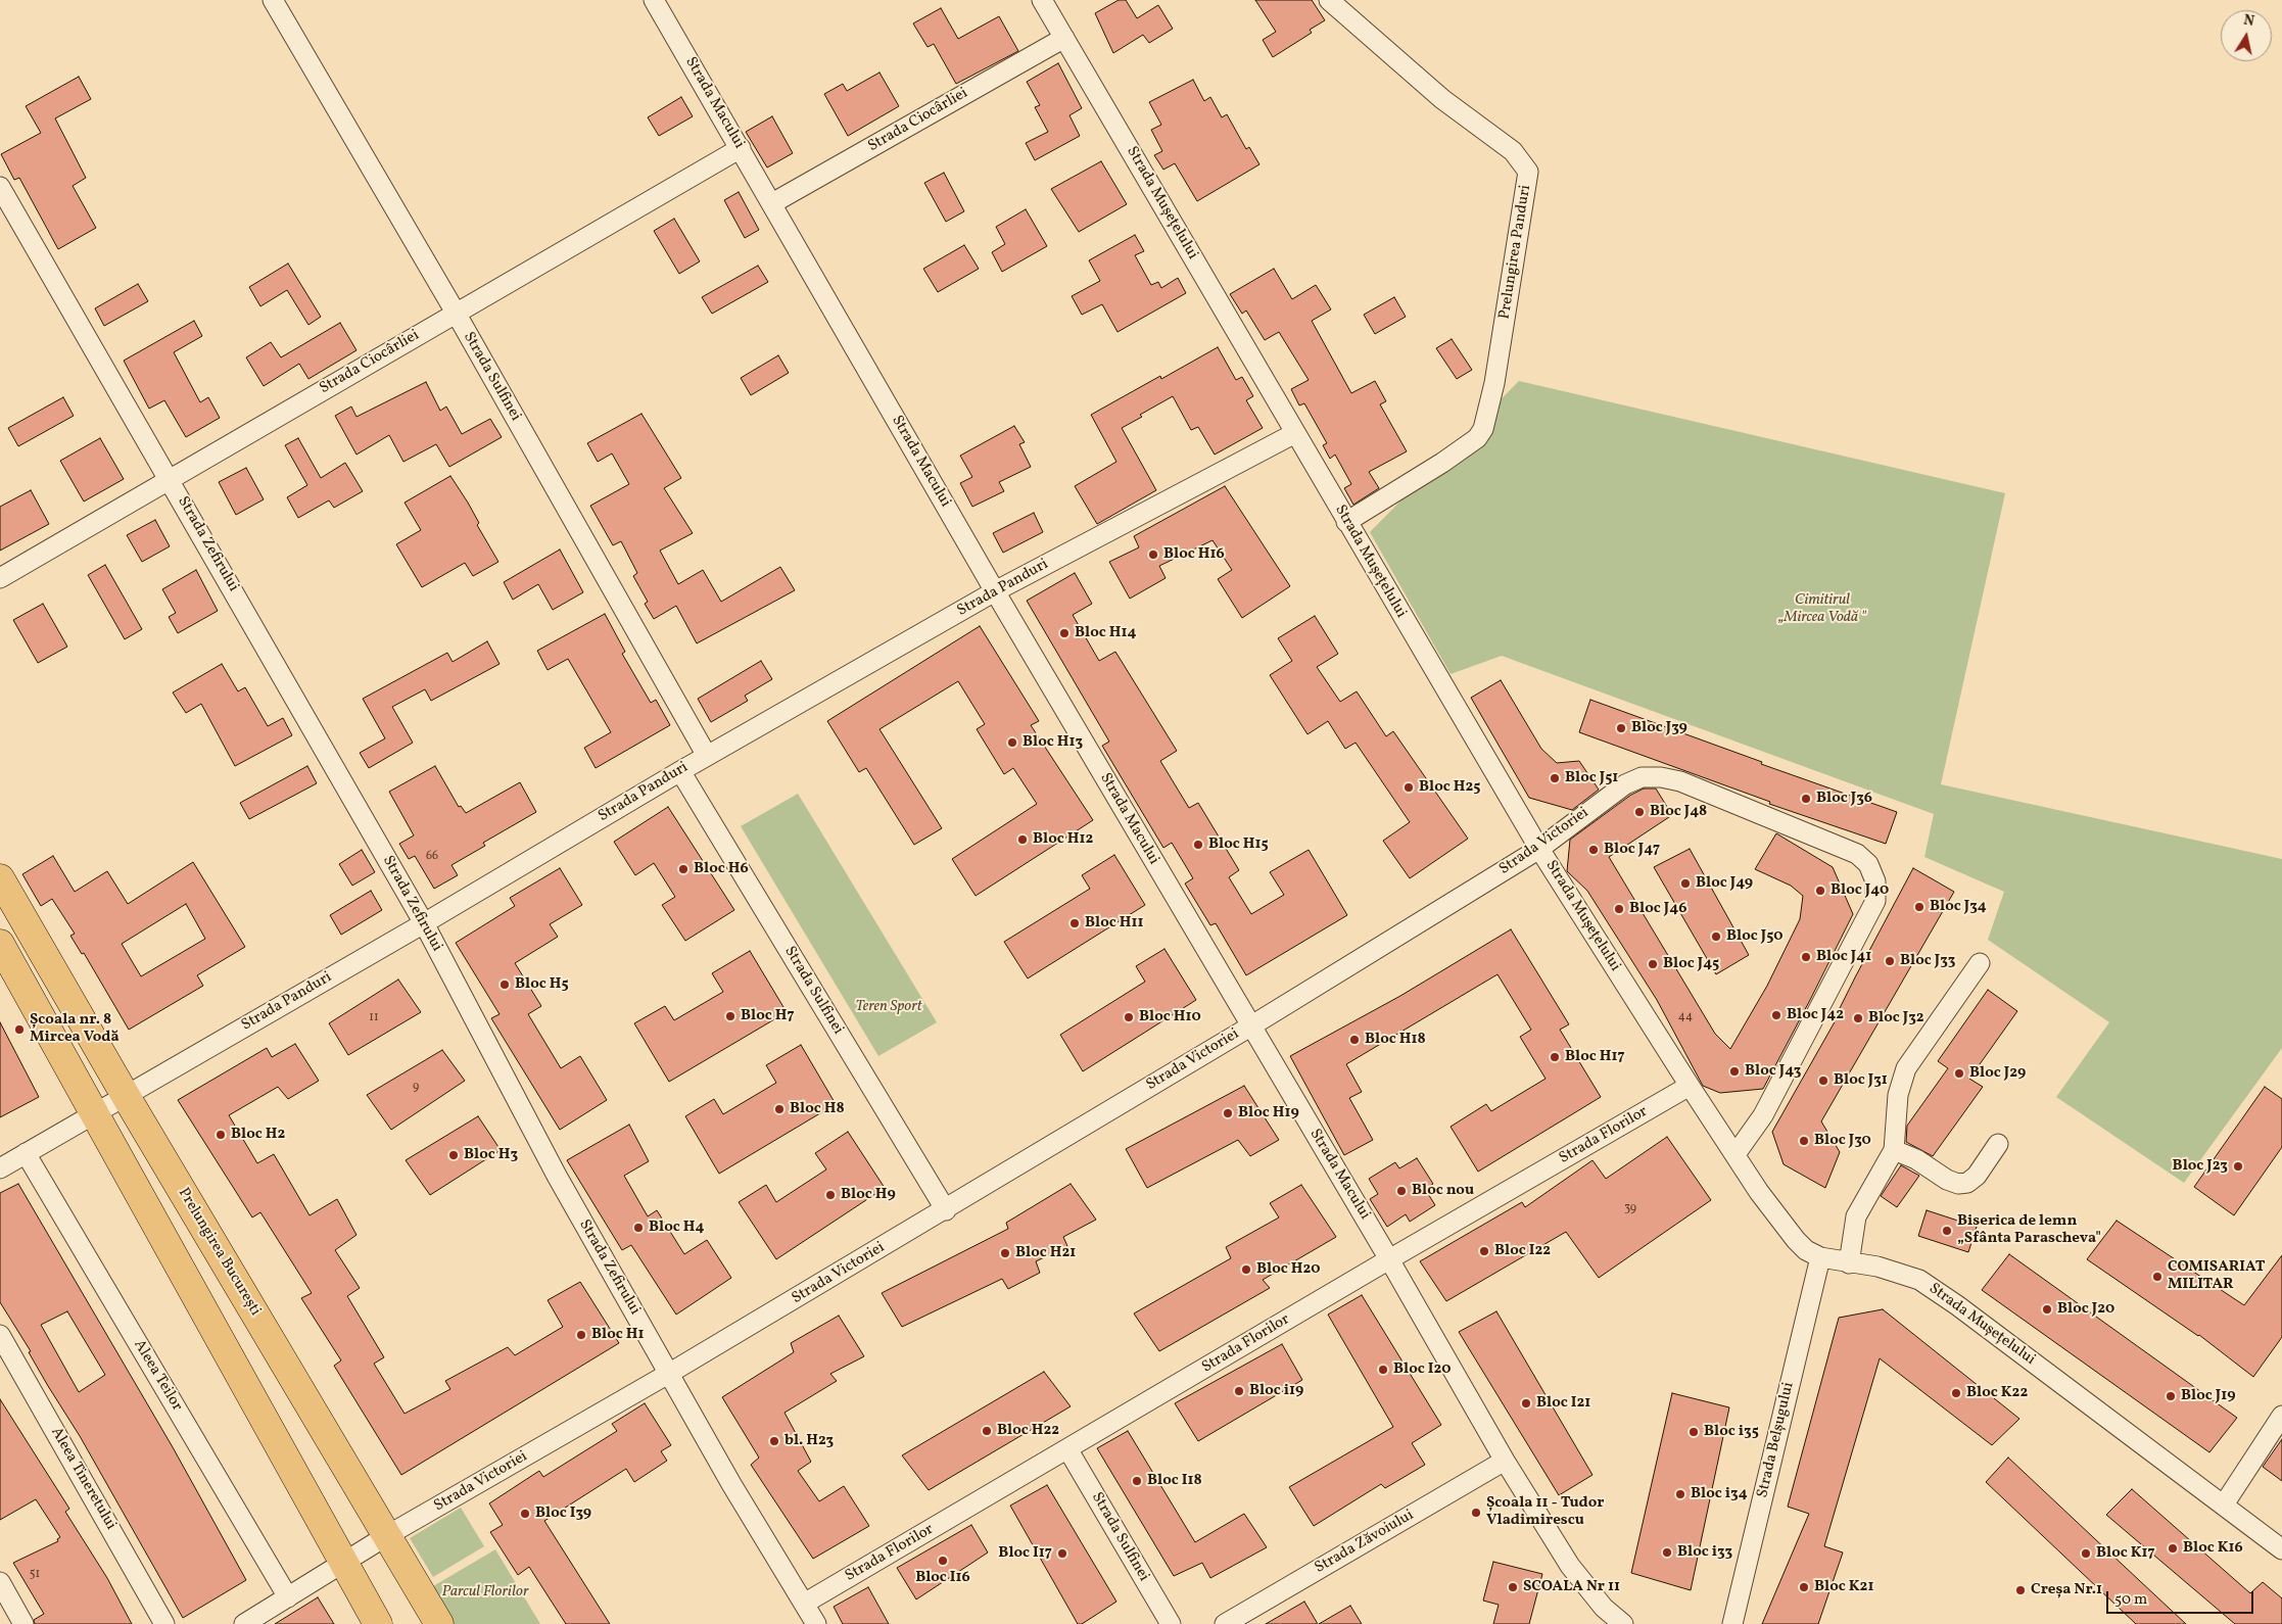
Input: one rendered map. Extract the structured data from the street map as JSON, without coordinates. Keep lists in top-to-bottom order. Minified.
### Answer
{"streets":{"main road":["Prelungirea București"],"street":["Strada Macului","Strada Ciocârliei","Strada Mușețelului","Prelungirea Panduri","Strada Sulfinei","Strada Zefirului","Strada Panduri","Strada Victoriei","Strada Florilor","Aleea Teilor","Strada Belșugului","Aleea Tineretului","Strada Zăvoiului"]},"crossings":[["Strada Macului","Strada Ciocârliei"],["Strada Macului","Strada Panduri"],["Strada Macului","Strada Victoriei"],["Strada Macului","Strada Florilor"],["Strada Macului","Strada Zăvoiului"],["Strada Ciocârliei","Strada Mușețelului"],["Strada Ciocârliei","Strada Sulfinei"],["Strada Ciocârliei","Strada Zefirului"],["Strada Mușețelului","Prelungirea Panduri"],["Strada Mușețelului","Strada Panduri"],["Strada Mușețelului","Strada Victoriei"],["Strada Mușețelului","Strada Florilor"],["Strada Mușețelului","Strada Belșugului"],["Strada Sulfinei","Strada Panduri"],["Strada Sulfinei","Strada Victoriei"],["Strada Sulfinei","Strada Florilor"],["Strada Zefirului","Strada Panduri"],["Strada Zefirului","Strada Victoriei"],["Strada Zefirului","Strada Florilor"],["Strada Panduri","Prelungirea București"],["Strada Panduri","Aleea Teilor"],["Strada Victoriei","Prelungirea București"],["Strada Victoriei","Aleea Teilor"]],"parks":["Cimitirul „Mircea Vodă \"","Teren Sport","Parcul Florilor"],"places":["Bloc H16","Bloc H14","Bloc J39","Bloc H13","Bloc J51","Bloc H25","Bloc J36","Bloc J48","Bloc H12","Bloc H15","Bloc J47","Bloc H6","Bloc J49","Bloc J40","Bloc J34","Bloc J46","Bloc H11","Bloc J50","Bloc J41","Bloc J33","Bloc J45","Bloc H5","Bloc J42","Bloc H7","Bloc H10","Bloc J32","Școala nr. 8 Mircea Vodă","Bloc H18","Bloc H17","Bloc J43","Bloc J29","Bloc J31","Bloc H8","Bloc H19","Bloc H2","Bloc J30","Bloc H3","Bloc J23","Bloc nou","Bloc H9","Bloc H4","Biserica de lemn „Sfânta Parascheva\"","Bloc I22","Bloc H21","Bloc H20","COMISARIAT MILITAR","Bloc J20","Bloc H1","Bloc I20","Bloc i19","Bloc K22","Bloc J19","Bloc I21","Bloc H22","Bloc i35","bl. H23","Bloc I18","Bloc i34","Școala 11 - Tudor Vladimirescu","Bloc I39","Bloc K16","Bloc i33","Bloc I17","Bloc K17","Bloc I16","SCOALA Nr 11","Bloc K21","Creșa Nr.1"],"house_numbers":["66","44","11","9","39","51"],"scale_bar":"50 m","north":"top"}
